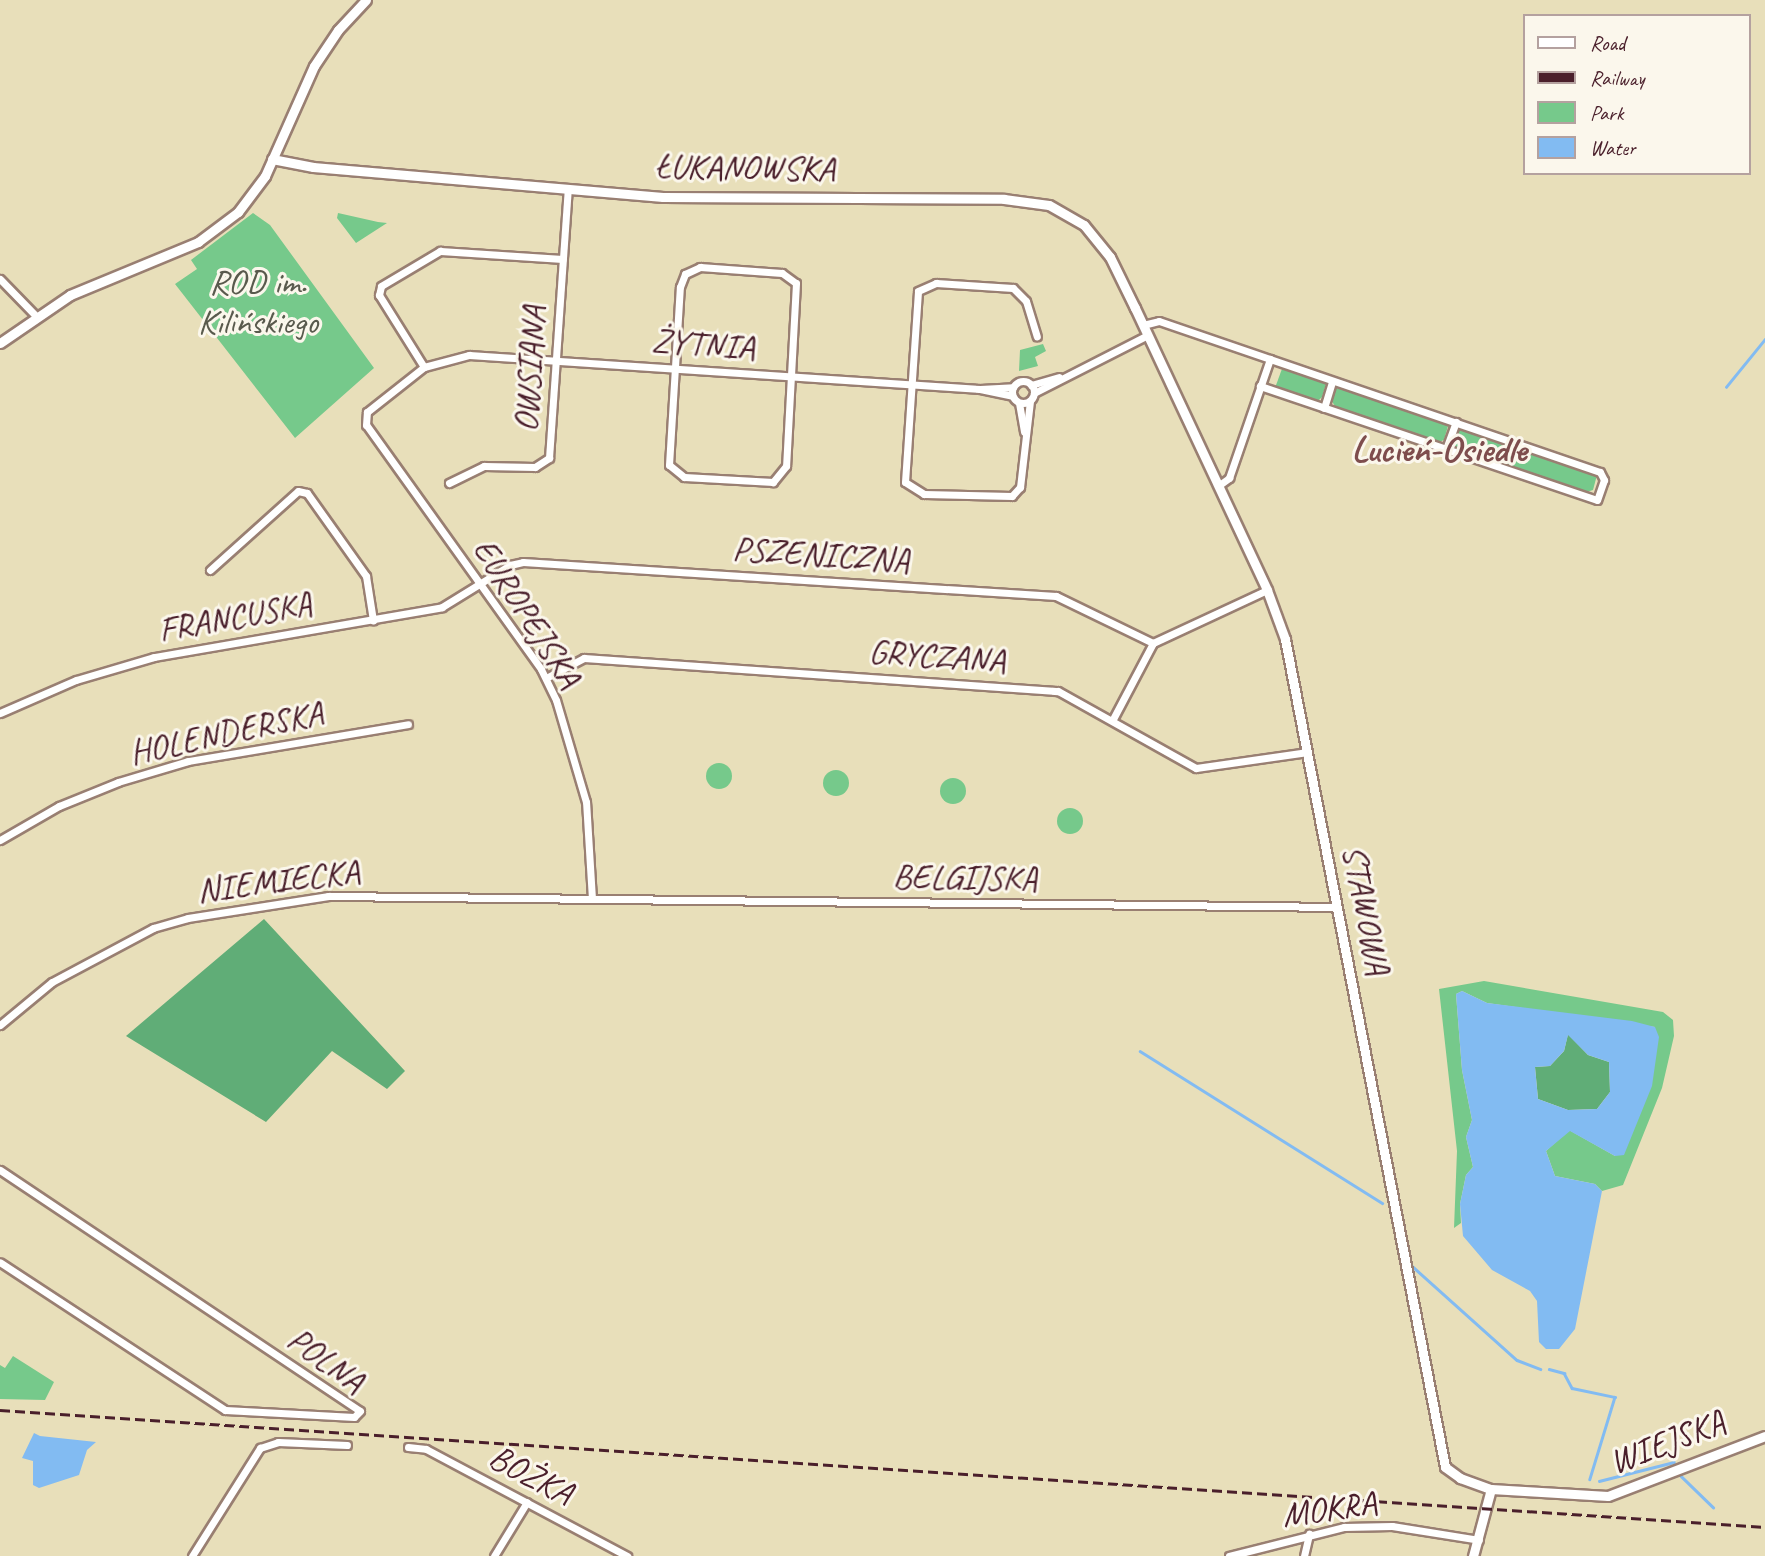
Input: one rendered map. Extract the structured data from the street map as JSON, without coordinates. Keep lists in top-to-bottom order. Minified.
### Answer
{"streets":{"street":["ŁUKANOWSKA","ŻYTNIA","OWSIANA","PSZENICZNA","EUROPEJSKA","FRANCUSKA","GRYCZANA","HOLENDERSKA","BELGIJSKA","NIEMIECKA","STAWOWA","POLNA","WIEJSKA","BOŻKA","MOKRA"]},"crossings":[["ŁUKANOWSKA","OWSIANA"],["ŁUKANOWSKA","STAWOWA"],["ŻYTNIA","OWSIANA"],["ŻYTNIA","EUROPEJSKA"],["PSZENICZNA","EUROPEJSKA"],["PSZENICZNA","FRANCUSKA"],["EUROPEJSKA","FRANCUSKA"],["EUROPEJSKA","GRYCZANA"],["EUROPEJSKA","BELGIJSKA"],["EUROPEJSKA","NIEMIECKA"],["GRYCZANA","STAWOWA"],["BELGIJSKA","NIEMIECKA"],["BELGIJSKA","STAWOWA"],["STAWOWA","WIEJSKA"]],"districts":["Lucień-Osiedle"],"parks":["ROD im. Kilińskiego"],"legend":["Road","Railway","Park","Water"]}
